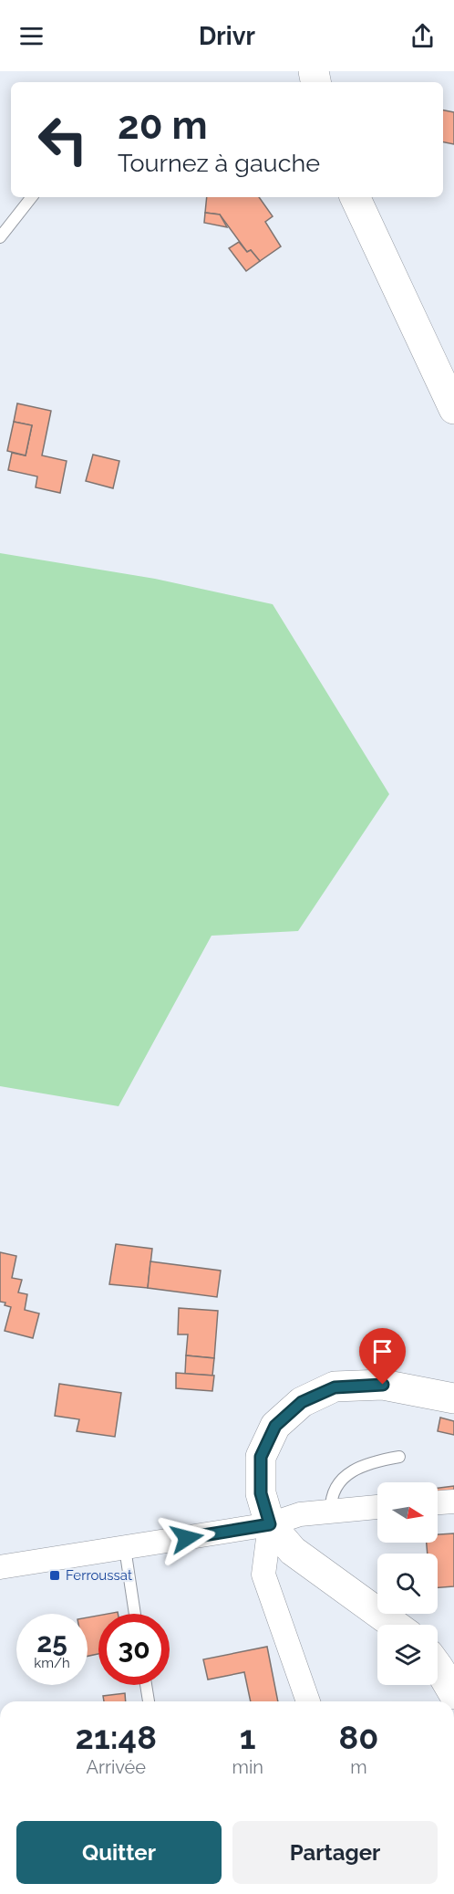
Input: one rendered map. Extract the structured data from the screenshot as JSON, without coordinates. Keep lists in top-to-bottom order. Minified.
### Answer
{"places":{"transit":["Ferroussat"]},"north":"right","page":{"header":"Drivr","turn":["20 m","Tournez à gauche"],"speed":"25 km/h","limit":"30","eta":["21:48","Arrivée","1","min","80","m"],"buttons":["Quitter","Partager"]}}
